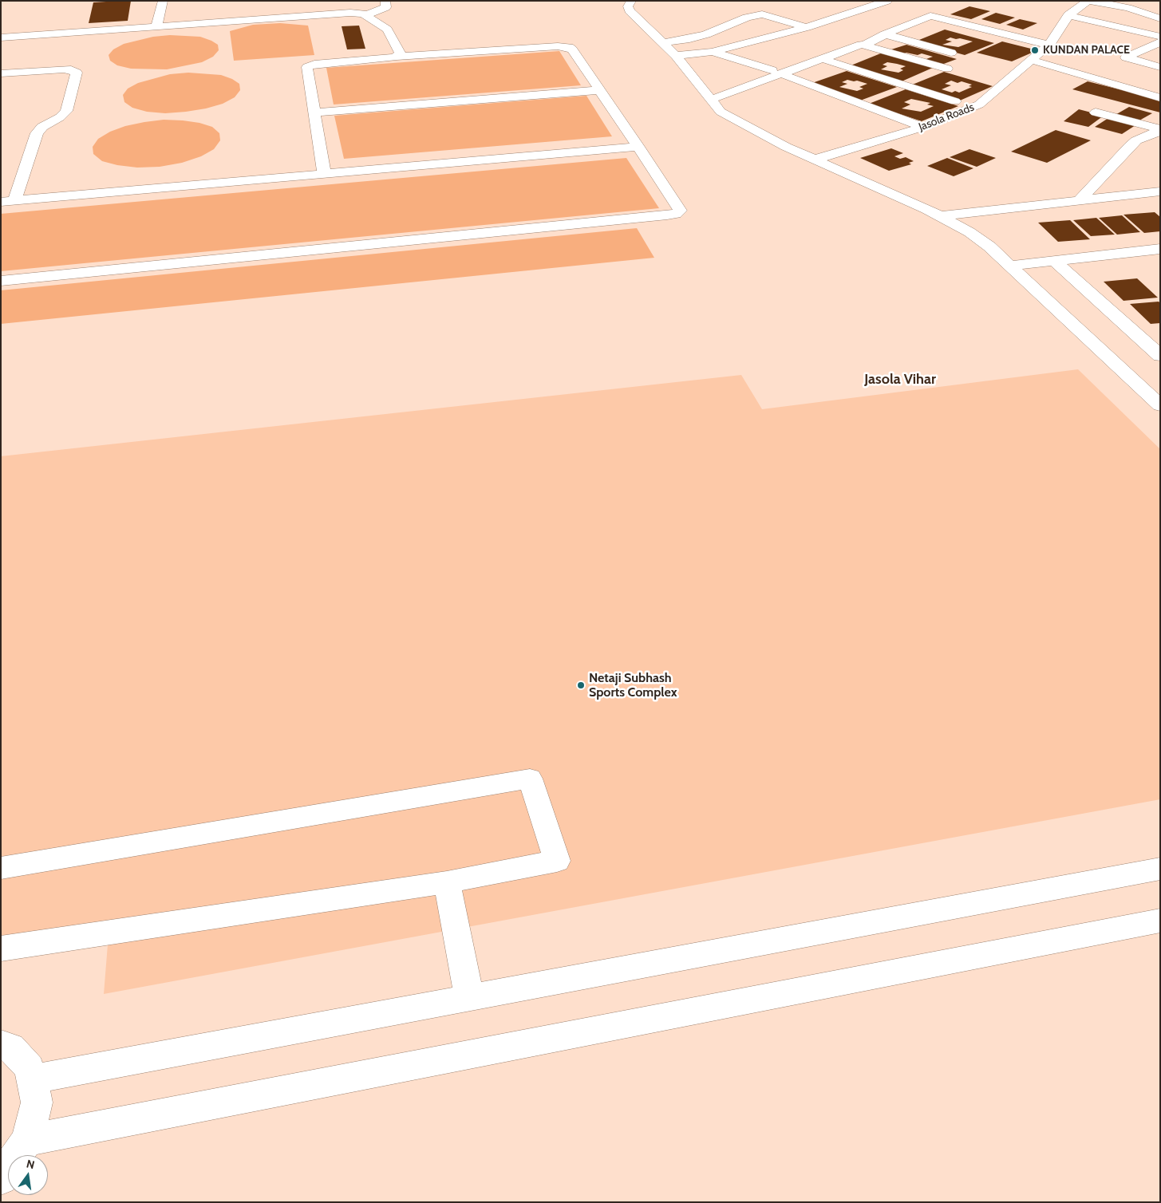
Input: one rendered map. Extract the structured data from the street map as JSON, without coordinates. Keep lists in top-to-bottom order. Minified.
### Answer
{"streets":{"street":["Jasola Roads"]},"districts":["Jasola Vihar"],"places":["KUNDAN PALACE","Netaji Subhash Sports Complex"],"north":"top"}
